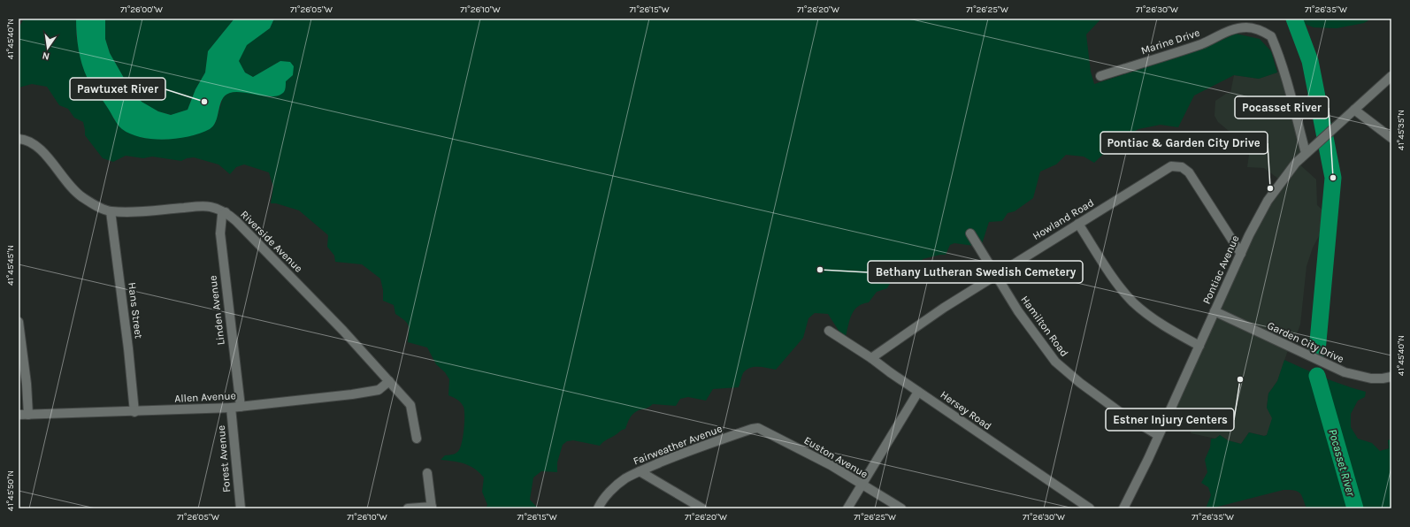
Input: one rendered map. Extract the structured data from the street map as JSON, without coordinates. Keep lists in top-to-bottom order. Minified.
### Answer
{"streets":{"street":["Marine Drive","Howland Road","Riverside Avenue","Pontiac Avenue","Hans Street","Linden Avenue","Hamilton Road","Garden City Drive","Allen Avenue","Hersey Road","Fairweather Avenue","Euston Avenue","Forest Avenue"]},"crossings":[["Marine Drive","Pontiac Avenue"],["Howland Road","Pontiac Avenue"],["Howland Road","Hamilton Road"],["Howland Road","Hersey Road"],["Riverside Avenue","Hans Street"],["Riverside Avenue","Linden Avenue"],["Riverside Avenue","Allen Avenue"],["Pontiac Avenue","Hamilton Road"],["Pontiac Avenue","Garden City Drive"],["Hans Street","Allen Avenue"],["Linden Avenue","Allen Avenue"],["Allen Avenue","Forest Avenue"],["Fairweather Avenue","Euston Avenue"]],"water":["Pocasset River"],"places":["Pawtuxet River","Pocasset River","Pontiac & Garden City Drive","Bethany Lutheran Swedish Cemetery","Estner Injury Centers"],"north":"bottom","coordinates":["71°26'00\"W","71°26'05\"W","71°26'10\"W","71°26'15\"W","71°26'20\"W","71°26'25\"W","71°26'30\"W","71°26'35\"W","41°45'40\"N","41°45'35\"N","41°45'45\"N","41°45'50\"N"]}
